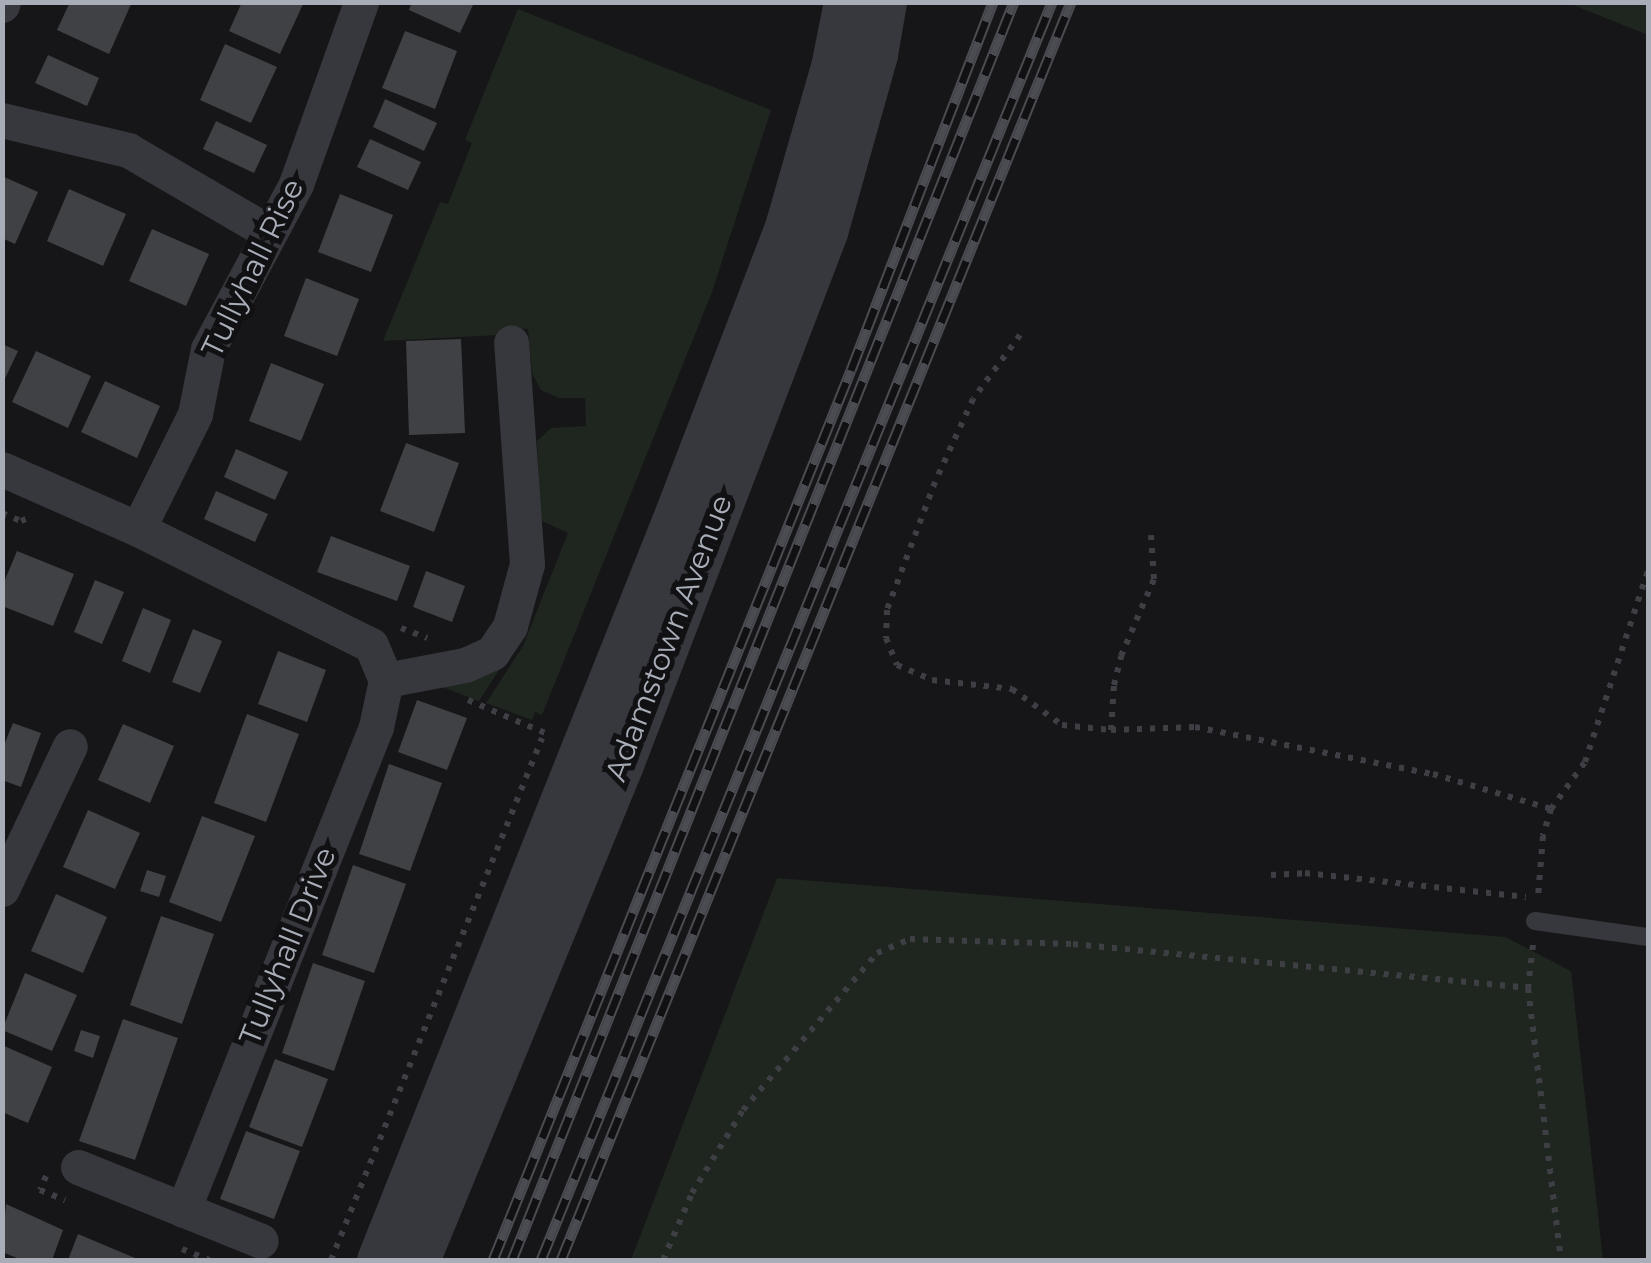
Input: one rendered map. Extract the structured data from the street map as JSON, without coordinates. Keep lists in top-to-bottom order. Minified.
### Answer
{"streets":{"street":["Tullyhall Rise","Adamstown Avenue","Tullyhall Drive"]}}
